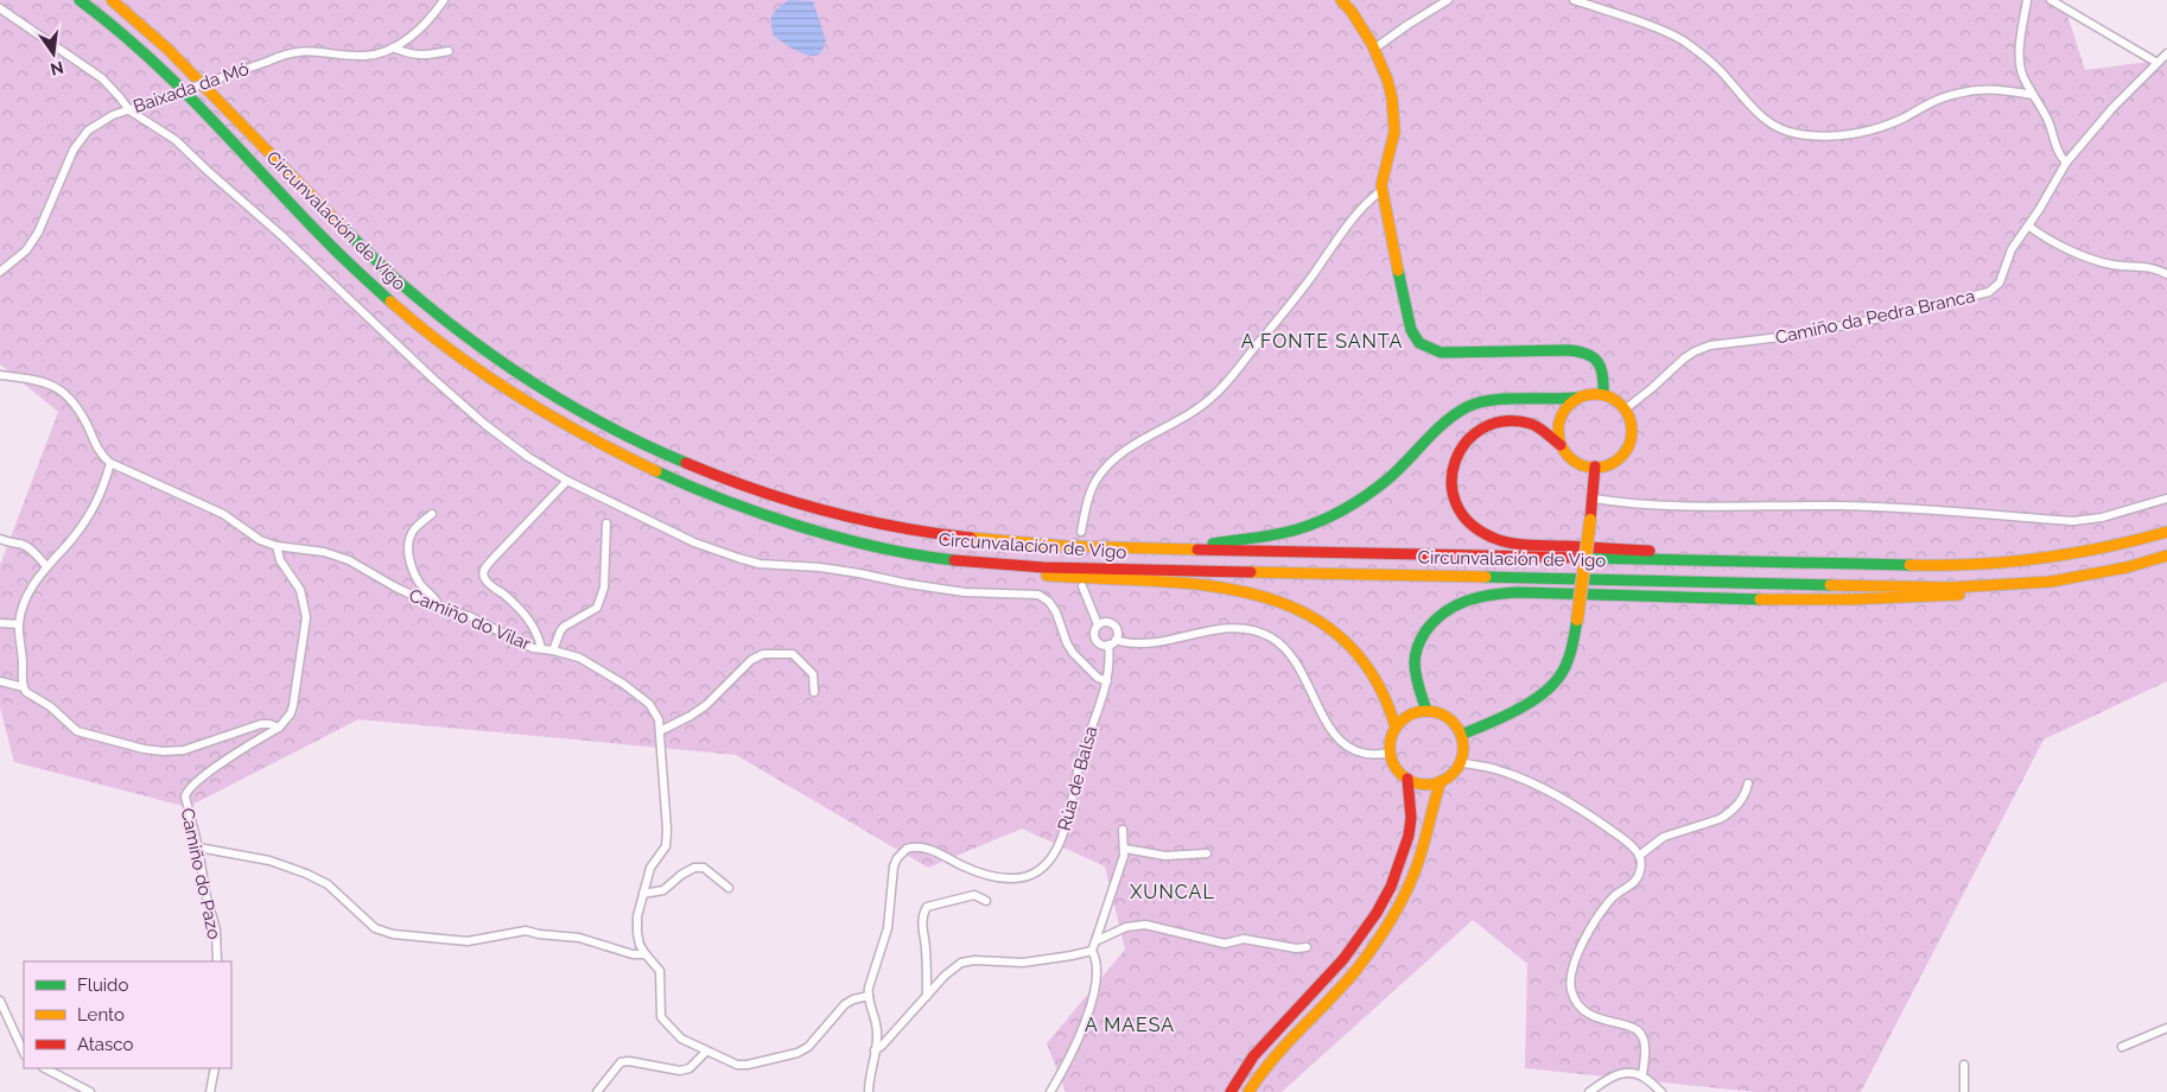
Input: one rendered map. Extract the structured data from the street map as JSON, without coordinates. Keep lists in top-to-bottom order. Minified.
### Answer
{"streets":{"main road":["Circunvalación de Vigo"],"street":["Baixada da Mó","Camiño da Pedra Branca","Camiño do Vilar","Rúa de Balsa","Camiño do Pazo"]},"crossings":[["Camiño do Vilar","Rúa de Balsa"]],"districts":["A FONTE SANTA","XUNCAL","A MAESA"],"legend":["Fluido","Lento","Atasco"],"north":"bottom"}
